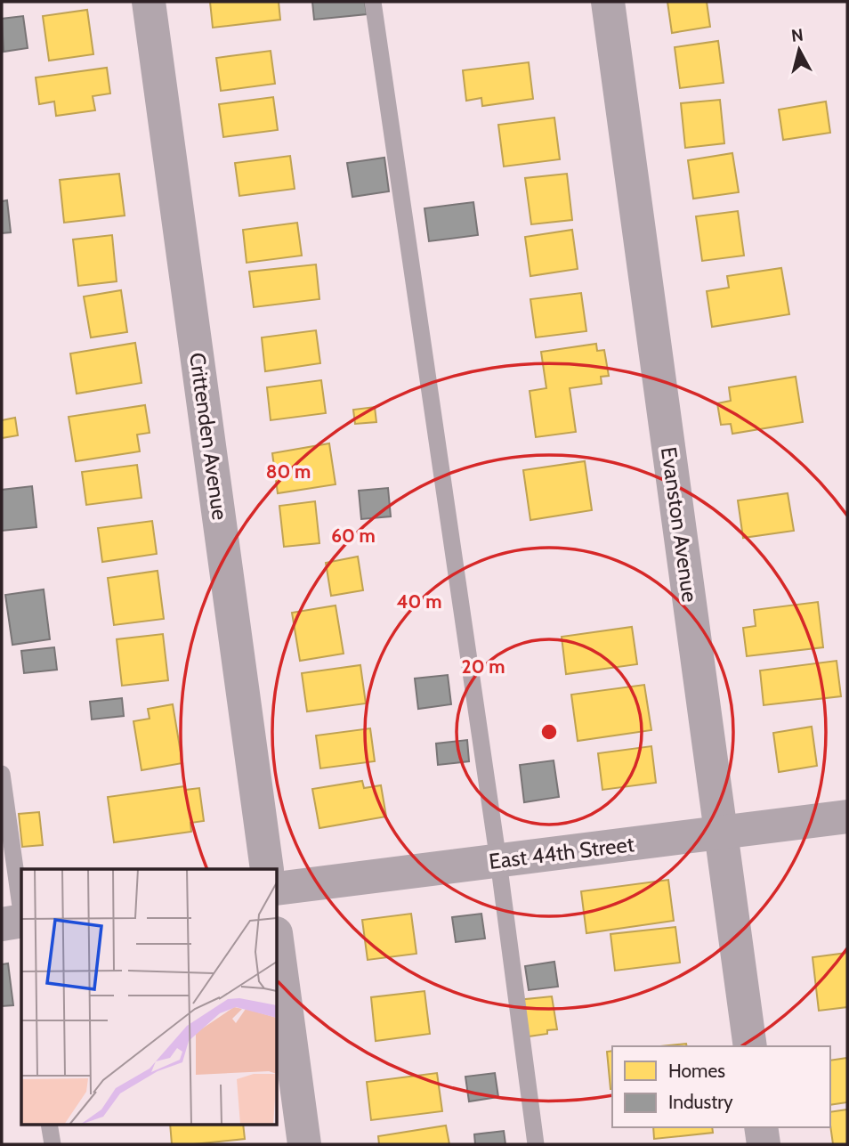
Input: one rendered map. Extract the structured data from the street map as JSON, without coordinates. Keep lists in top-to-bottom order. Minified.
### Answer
{"streets":{"street":["Crittenden Avenue","Evanston Avenue","East 44th Street"]},"crossings":[["Evanston Avenue","East 44th Street"]],"legend":["Homes","Industry"],"north":"top","rings":["80 m","60 m","40 m","20 m"]}
